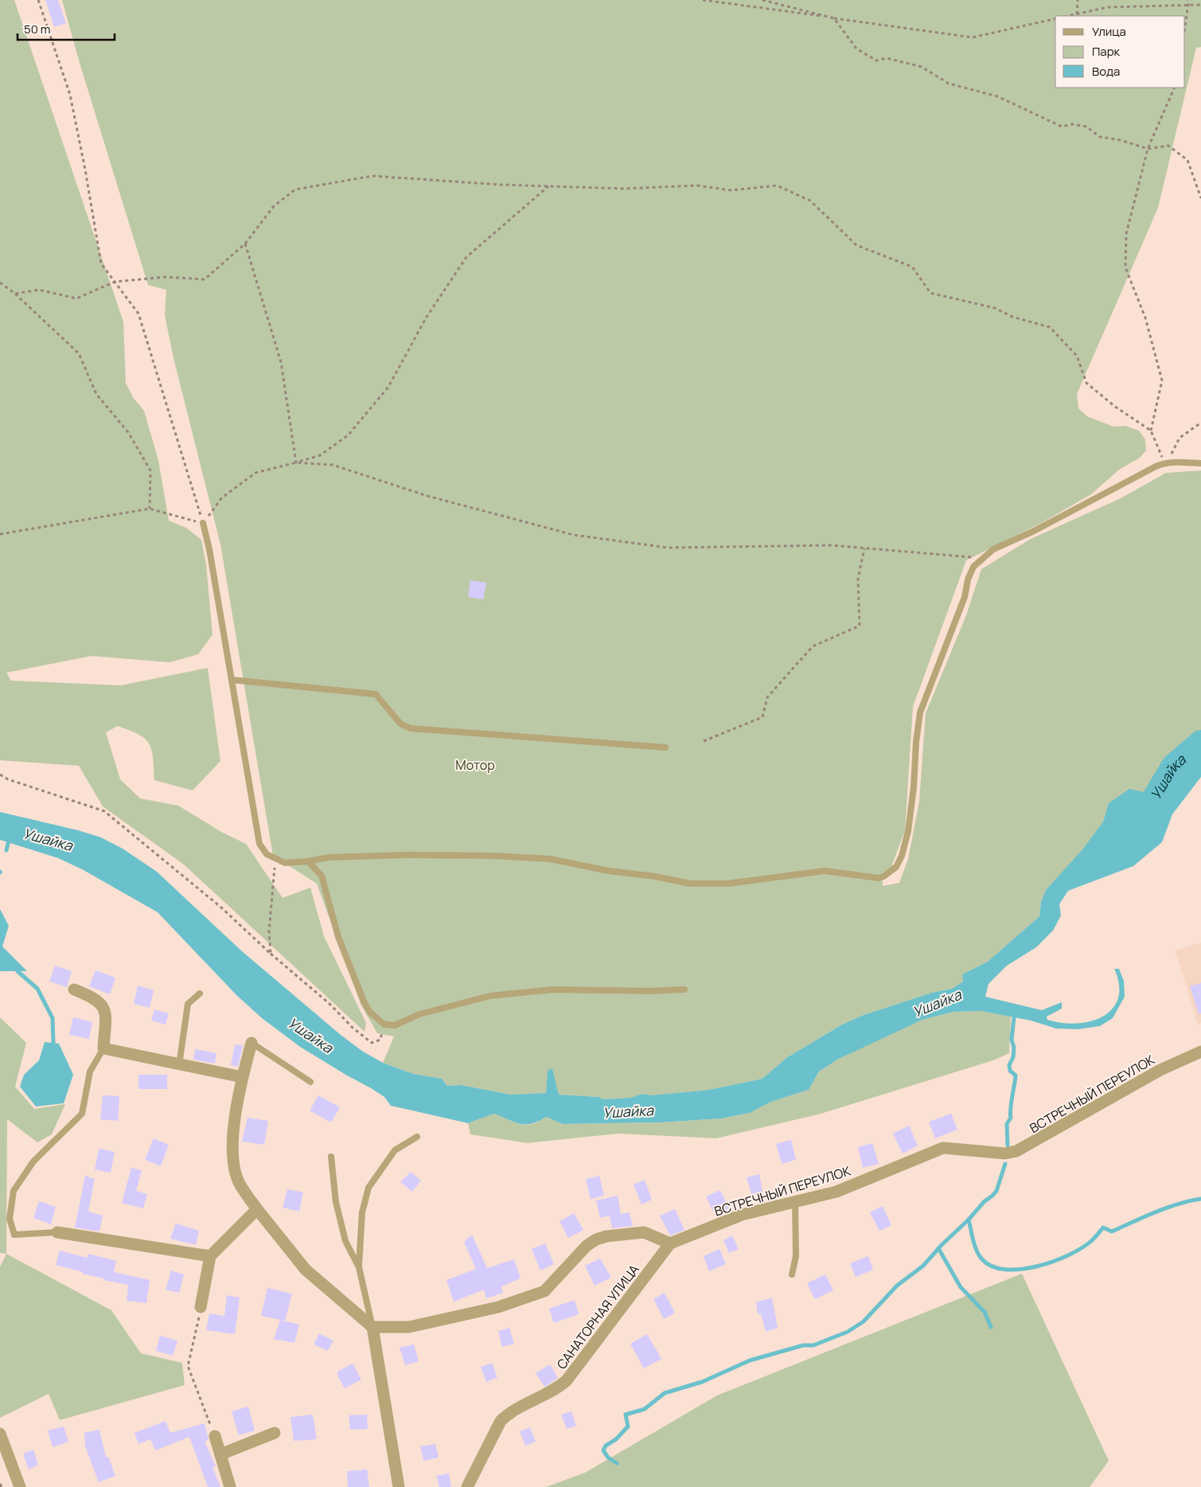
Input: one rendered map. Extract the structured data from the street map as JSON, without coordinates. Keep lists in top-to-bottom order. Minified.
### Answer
{"streets":{"street":["ВСТРЕЧНЫЙ ПЕРЕУЛОК","САНАТОРНАЯ УЛИЦА"]},"crossings":[["ВСТРЕЧНЫЙ ПЕРЕУЛОК","САНАТОРНАЯ УЛИЦА"]],"water":["Ушайка"],"parks":["Мотор"],"legend":["Улица","Парк","Вода"],"scale_bar":"50 m"}
